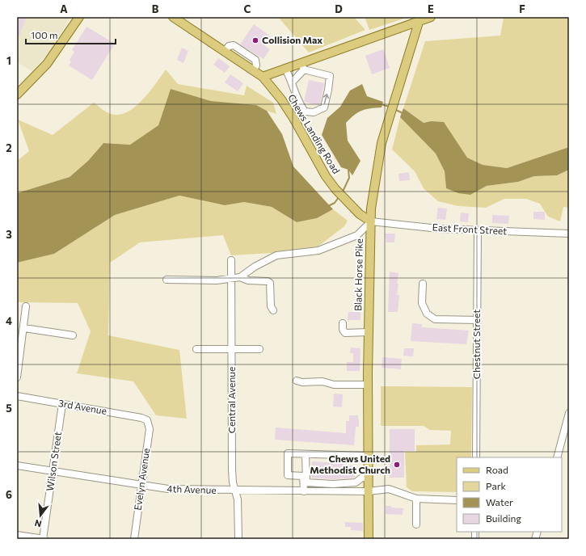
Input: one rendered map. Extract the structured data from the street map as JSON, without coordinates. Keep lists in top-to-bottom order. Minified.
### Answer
{"streets":{"main road":["Chews Landing Road","Black Horse Pike"],"street":["East Front Street","Chestnut Street","Central Avenue","3rd Avenue","Wilson Street","Evelyn Avenue","4th Avenue"]},"crossings":[["Chews Landing Road","East Front Street"],["Chews Landing Road","Black Horse Pike"],["East Front Street","Black Horse Pike"],["East Front Street","Chestnut Street"],["Black Horse Pike","4th Avenue"],["Central Avenue","4th Avenue"],["3rd Avenue","Wilson Street"],["3rd Avenue","Evelyn Avenue"],["Wilson Street","4th Avenue"],["Evelyn Avenue","4th Avenue"]],"places":["Collision Max","Chews United Methodist Church"],"legend":["Road","Park","Water","Building"],"scale_bar":"100 m","north":"bottom","grid":{"columns":["A","B","C","D","E","F"],"rows":["1","2","3","4","5","6"]}}
